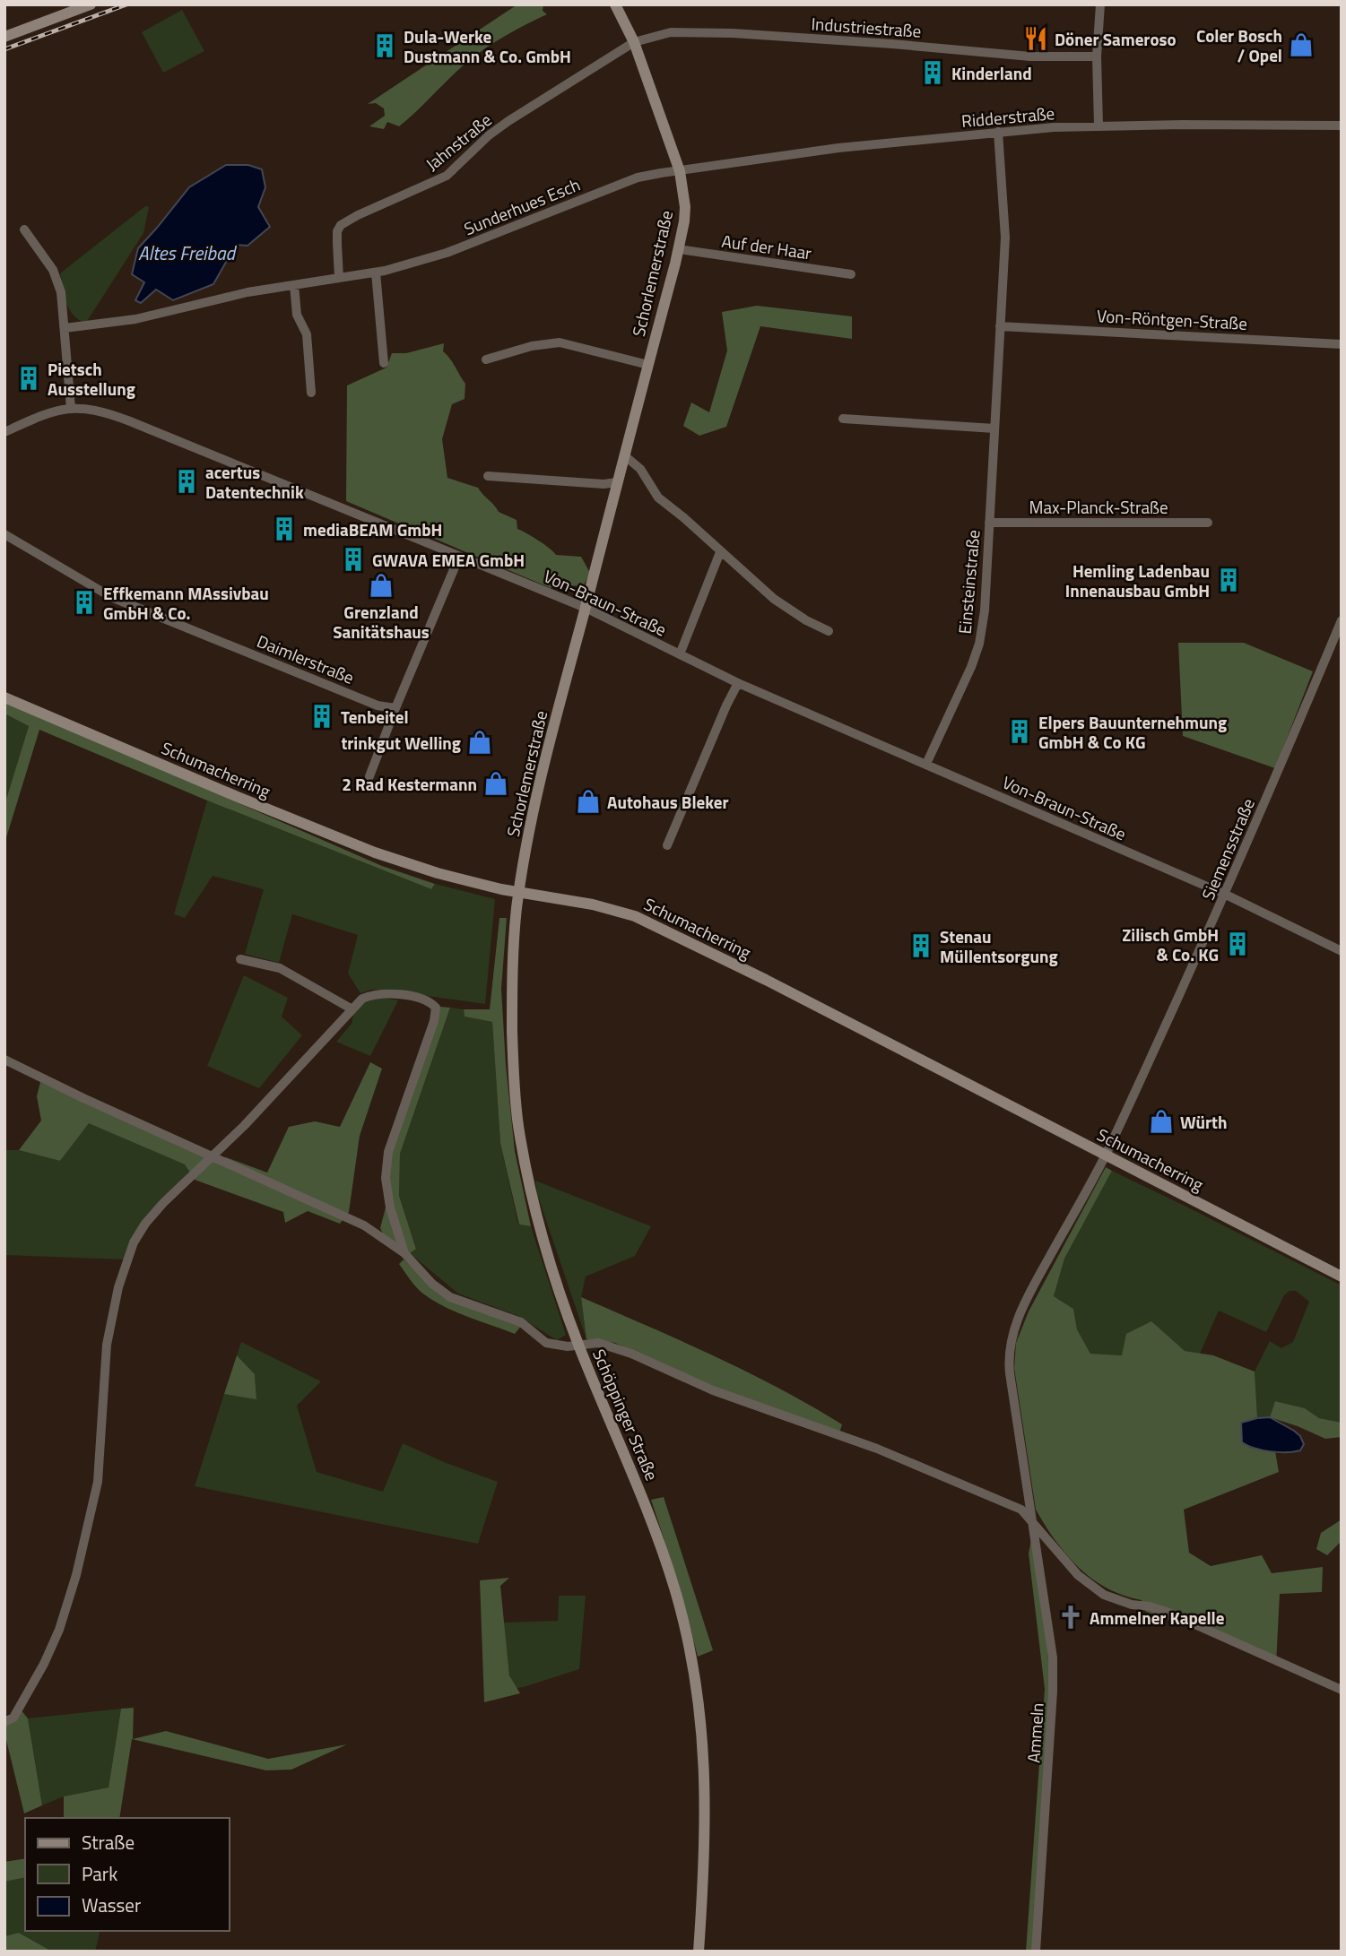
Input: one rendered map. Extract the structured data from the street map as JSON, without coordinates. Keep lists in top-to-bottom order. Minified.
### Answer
{"streets":{"main road":["Schorlemerstraße","Schumacherring","Schöppinger Straße"],"street":["Industriestraße","Ridderstraße","Jahnstraße","Sunderhues Esch","Auf der Haar","Von-Röntgen-Straße","Max-Planck-Straße","Einsteinstraße","Von-Braun-Straße","Daimlerstraße","Siemensstraße","Ammeln"]},"crossings":[["Industriestraße","Jahnstraße"],["Industriestraße","Schorlemerstraße"],["Ridderstraße","Sunderhues Esch"],["Ridderstraße","Schorlemerstraße"],["Ridderstraße","Einsteinstraße"],["Jahnstraße","Sunderhues Esch"],["Jahnstraße","Schorlemerstraße"],["Sunderhues Esch","Schorlemerstraße"],["Auf der Haar","Schorlemerstraße"],["Schorlemerstraße","Von-Braun-Straße"],["Schorlemerstraße","Schumacherring"],["Schorlemerstraße","Schöppinger Straße"],["Von-Röntgen-Straße","Einsteinstraße"],["Max-Planck-Straße","Einsteinstraße"],["Einsteinstraße","Von-Braun-Straße"],["Von-Braun-Straße","Siemensstraße"],["Schumacherring","Siemensstraße"],["Schumacherring","Schöppinger Straße"],["Siemensstraße","Ammeln"]],"water":["Altes Freibad"],"places":{"restaurant":["Döner Sameroso"],"shop":["Coler Bosch / Opel","Grenzland Sanitätshaus","trinkgut Welling","2 Rad Kestermann","Autohaus Bleker","Würth"],"building":["Dula-Werke Dustmann & Co. GmbH","Kinderland","Pietsch Ausstellung","acertus Datentechnik","mediaBEAM GmbH","GWAVA EMEA GmbH","Hemling Ladenbau Innenausbau GmbH","Effkemann MAssivbau GmbH & Co.","Tenbeitel","Elpers Bauunternehmung GmbH & Co KG","Zilisch GmbH & Co. KG","Stenau Müllentsorgung"],"church":["Ammelner Kapelle"]},"legend":["Straße","Park","Wasser"]}
